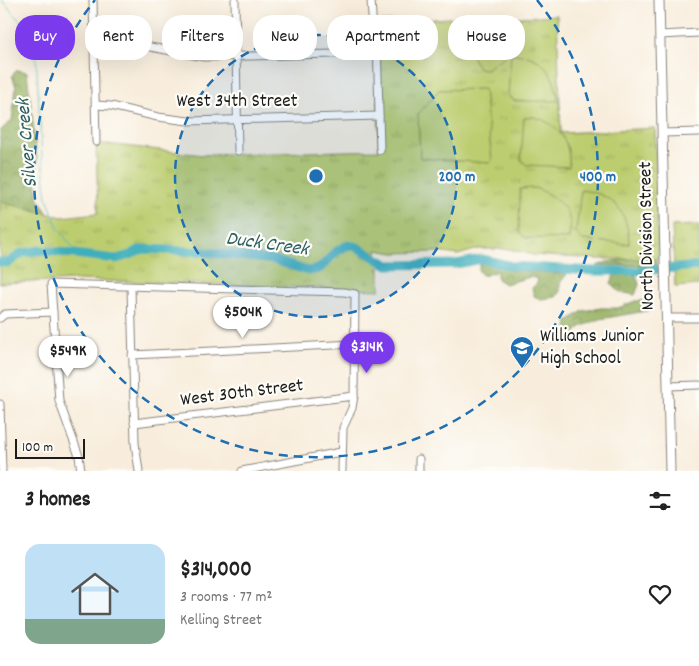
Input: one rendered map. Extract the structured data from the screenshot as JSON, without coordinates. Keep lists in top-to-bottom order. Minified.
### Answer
{"streets":{"main road":["North Division Street"],"street":["West 34th Street","West 30th Street"]},"water":["Silver Creek","Duck Creek"],"places":{"school or university":["Williams Junior High School"]},"scale_bar":"100 m","page":{"chip":["Buy","Rent","Filters","New","Apartment","House"],"price":["$504K","$314K","$549K"],"scale":"100 m","heading":"3 homes","list":[{"name":"$314,000","note":"3 rooms · 77 m² · Kelling Street"}]},"rings":["200 m","400 m"]}
